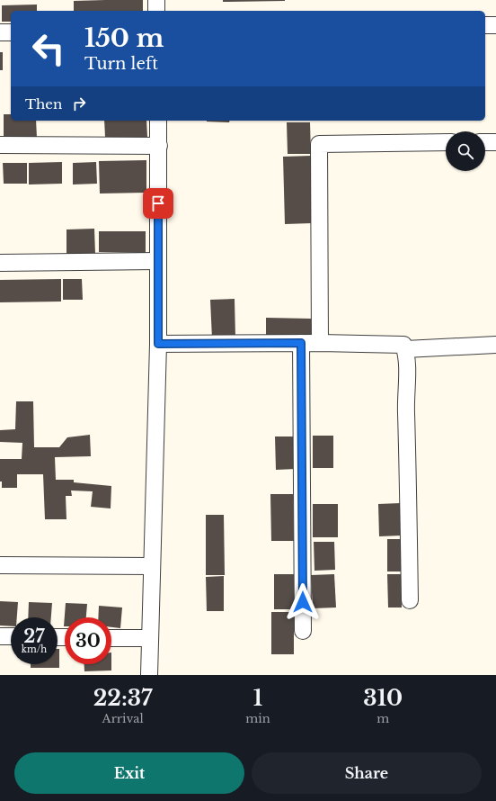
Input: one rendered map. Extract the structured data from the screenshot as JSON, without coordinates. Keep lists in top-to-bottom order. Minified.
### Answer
{"page":{"turn":["150 m","Turn left"],"then":"Then","speed":"27 km/h","limit":"30","eta":["22:37","Arrival","1","min","310","m"],"buttons":["Exit","Share"]}}
